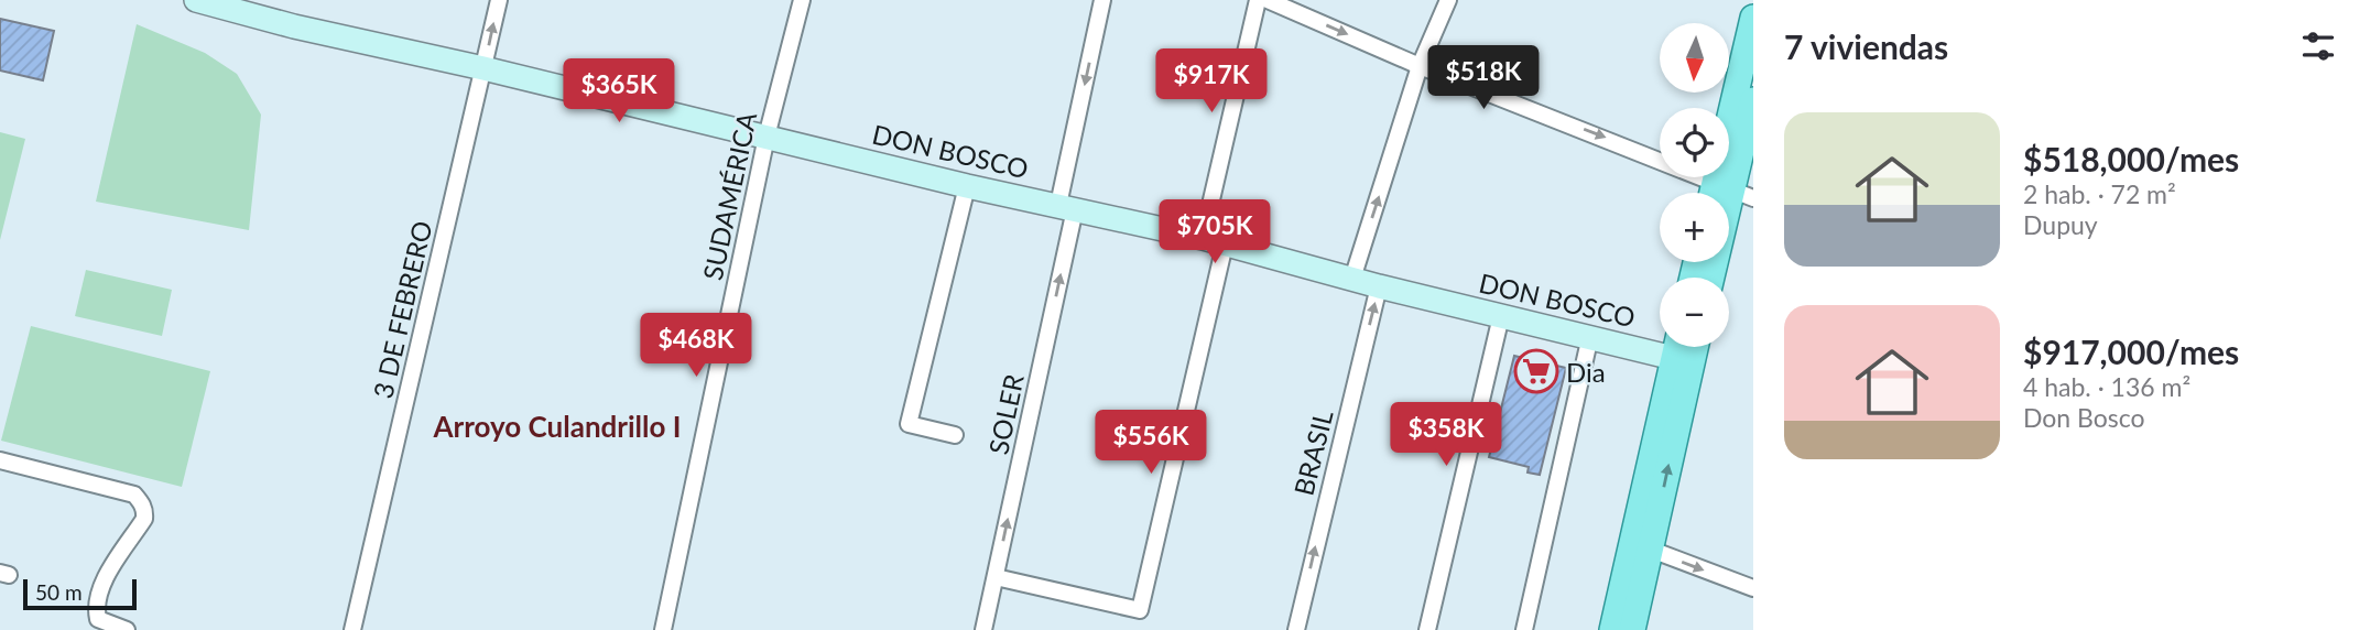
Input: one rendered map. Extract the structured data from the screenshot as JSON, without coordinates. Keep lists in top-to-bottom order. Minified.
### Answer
{"streets":{"main road":["DON BOSCO"],"street":["SUDAMÉRICA","3 DE FEBRERO","SOLER","BRASIL"]},"crossings":[["DON BOSCO","SUDAMÉRICA"],["DON BOSCO","3 DE FEBRERO"],["DON BOSCO","SOLER"],["DON BOSCO","BRASIL"]],"districts":["Arroyo Culandrillo I"],"places":{"supermarket":["Dia"]},"scale_bar":"50 m","north":"bottom","page":{"heading":"7 viviendas","map_buttons":["+","−"],"price":["$518K","$917K","$365K","$705K","$468K","$358K","$556K"],"list":[{"name":"$518,000/mes","note":"2 hab. · 72 m² · Dupuy"},{"name":"$917,000/mes","note":"4 hab. · 136 m² · Don Bosco"}],"scale":"50 m"}}
